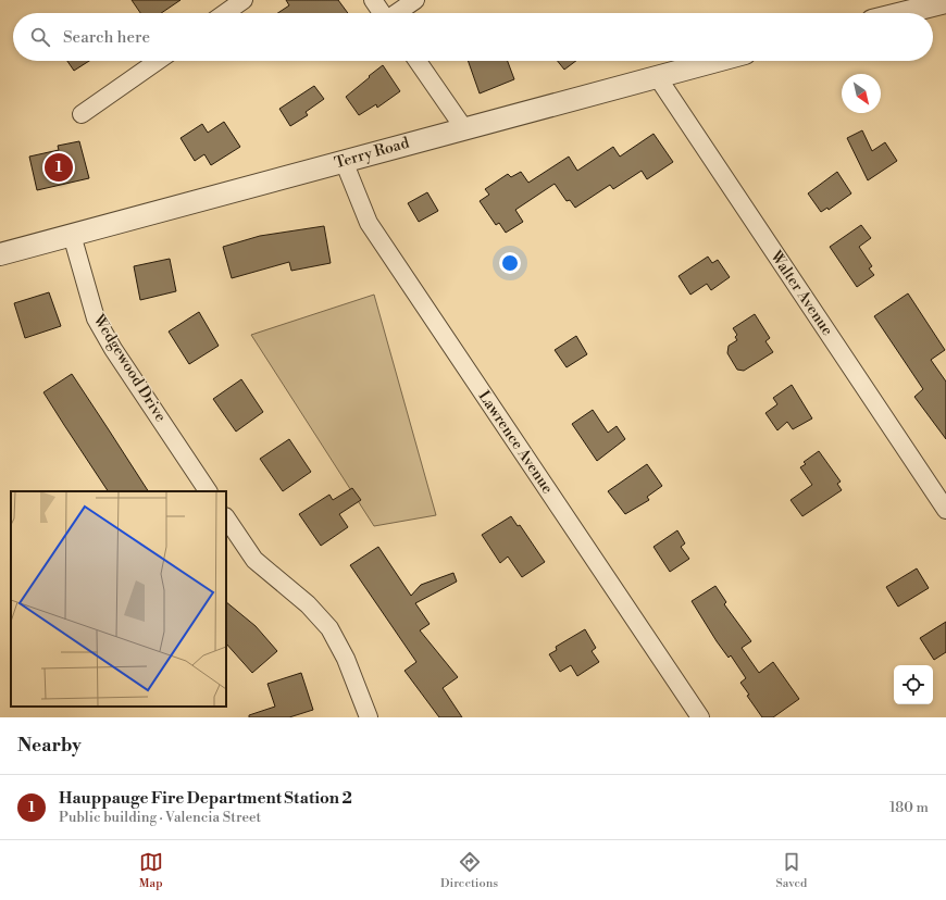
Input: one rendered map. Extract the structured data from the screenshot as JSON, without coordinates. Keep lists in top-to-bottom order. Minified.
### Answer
{"streets":{"street":["Terry Road","Walter Avenue","Wedgewood Drive","Lawrence Avenue"]},"crossings":[["Terry Road","Walter Avenue"],["Terry Road","Wedgewood Drive"],["Terry Road","Lawrence Avenue"]],"north":"bottom right","page":{"search":"Search here","pins":"1","heading":"Nearby","list":[{"mark":"1","name":"Hauppauge Fire Department Station 2","note":"Public building · Valencia Street","value":"180 m"}],"nav":["Map","Directions","Saved"]}}
